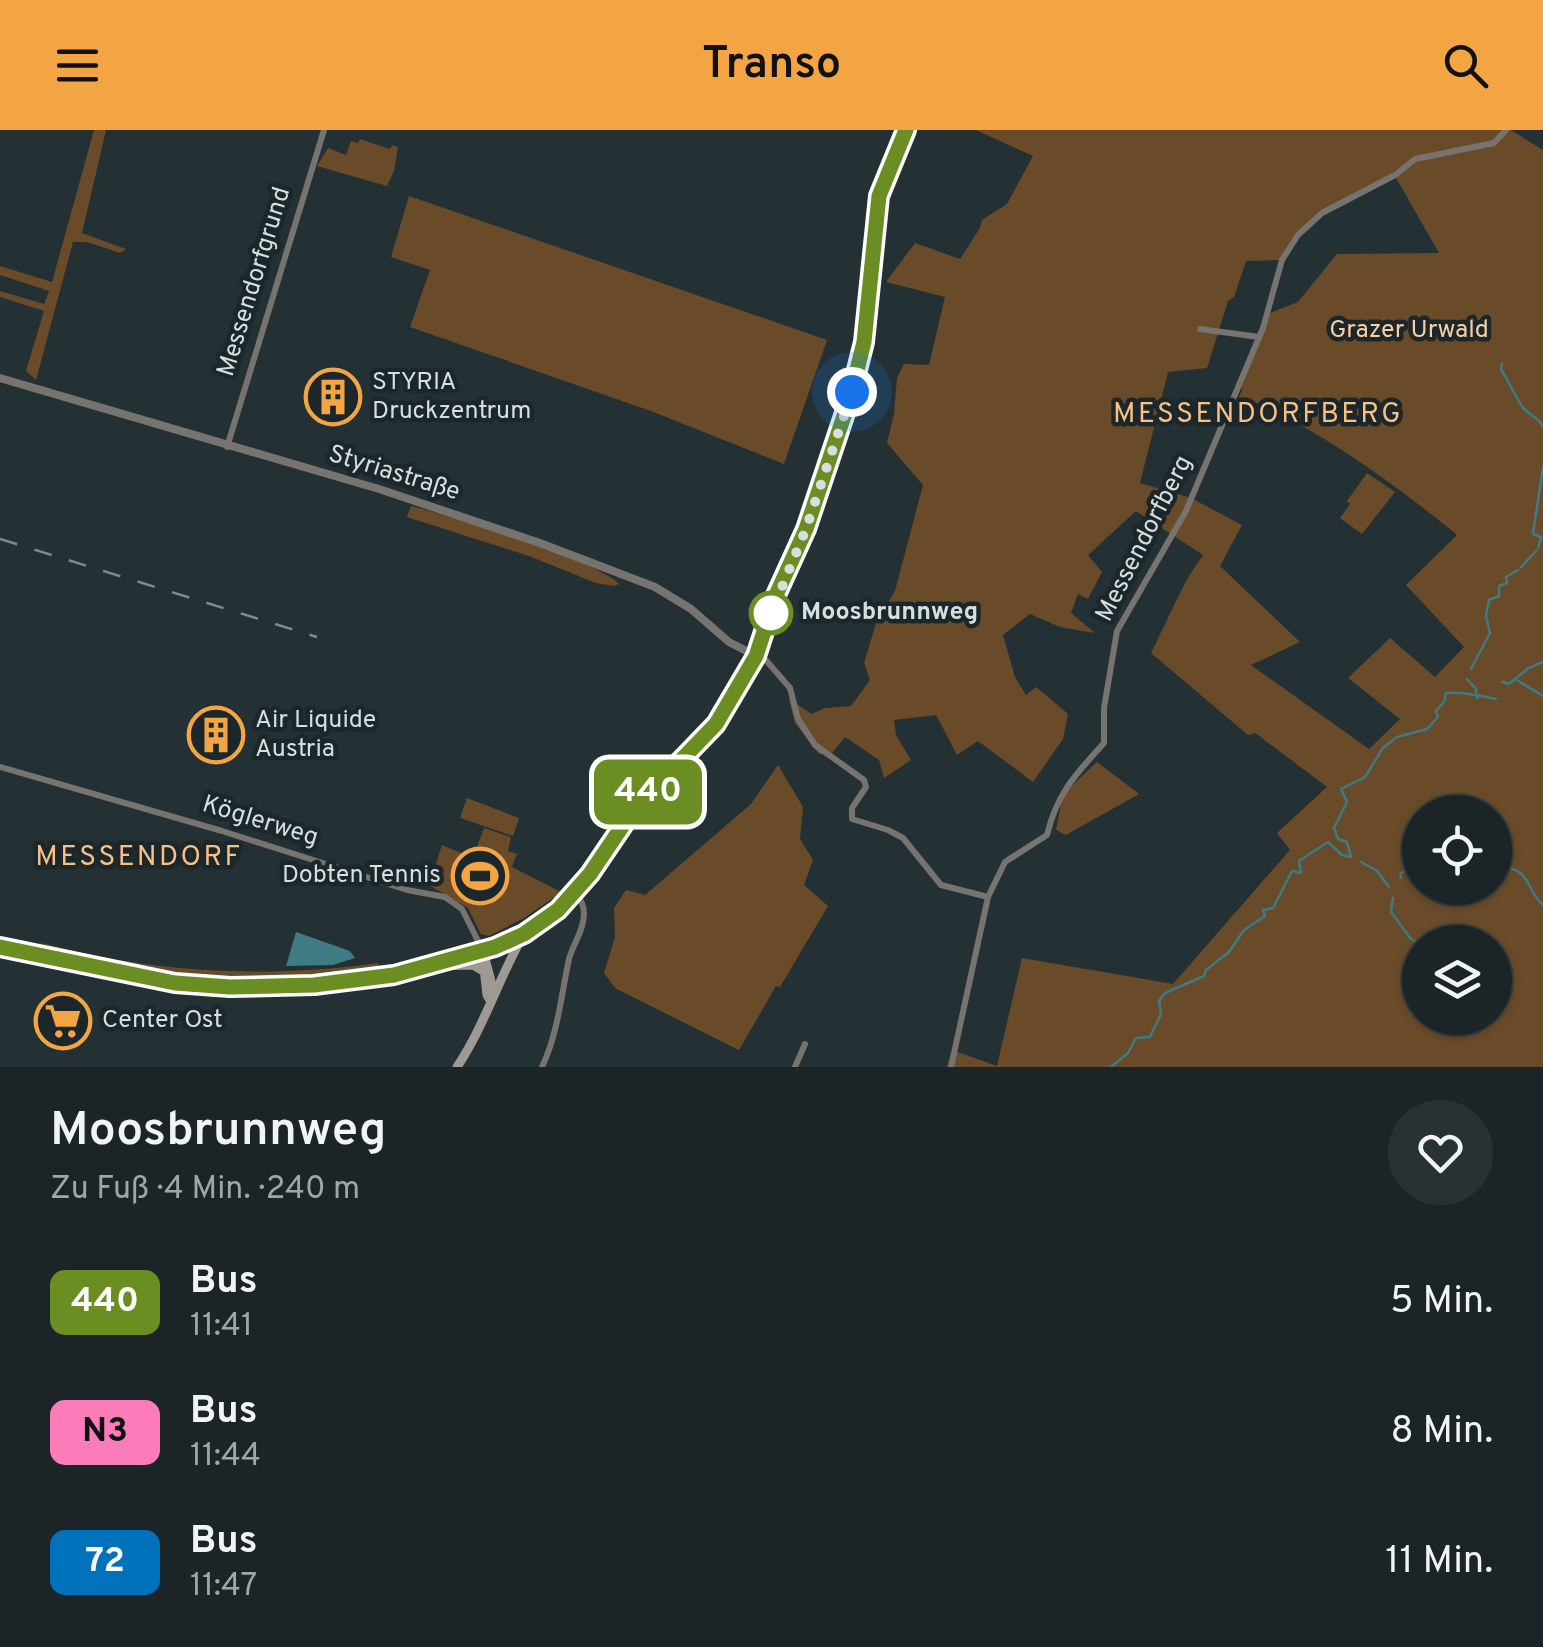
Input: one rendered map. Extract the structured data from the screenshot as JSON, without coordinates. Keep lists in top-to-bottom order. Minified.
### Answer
{"streets":{"street":["Messendorfgrund","Styriastraße","Messendorfberg","Köglerweg"]},"crossings":[["Messendorfgrund","Styriastraße"]],"districts":["MESSENDORFBERG","MESSENDORF"],"parks":["Grazer Urwald"],"places":{"building":["STYRIA Druckzentrum","Air Liquide Austria"],"other":["Moosbrunnweg"],"sports":["Dobten Tennis"],"supermarket":["Center Ost"]},"lines":["bus line 440"],"page":{"header":"Transo","on_map":"440","heading":["Moosbrunnweg","Zu Fuß · 4 Min. · 240 m"],"list":[{"mark":"440","name":"Bus","note":"11:41","value":"5 Min."},{"mark":"N3","name":"Bus","note":"11:44","value":"8 Min."},{"mark":"72","name":"Bus","note":"11:47","value":"11 Min."}]}}
